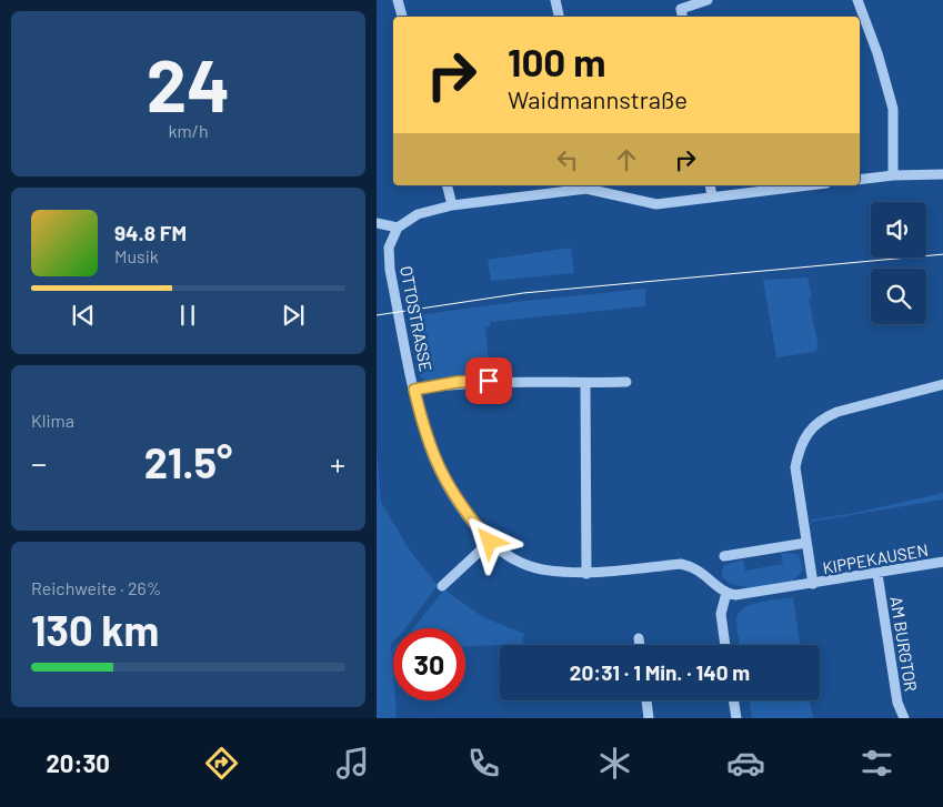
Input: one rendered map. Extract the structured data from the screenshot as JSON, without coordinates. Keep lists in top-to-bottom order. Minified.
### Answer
{"streets":{"street":["OTTOSTRASSE","KIPPEKAUSEN","AM BURGTOR"]},"crossings":[["OTTOSTRASSE","KIPPEKAUSEN"],["KIPPEKAUSEN","AM BURGTOR"]],"page":{"tile":[["24","km/h"],"Klima",["Reichweite · 26%","130 km"]],"turn":["100 m","Waidmannstraße"],"song":["94.8 FM","Musik"],"heat":["−","21.5°","+"],"limit":"30","trip":"20:31 · 1 Min. · 140 m","tabs":"20:30"}}
